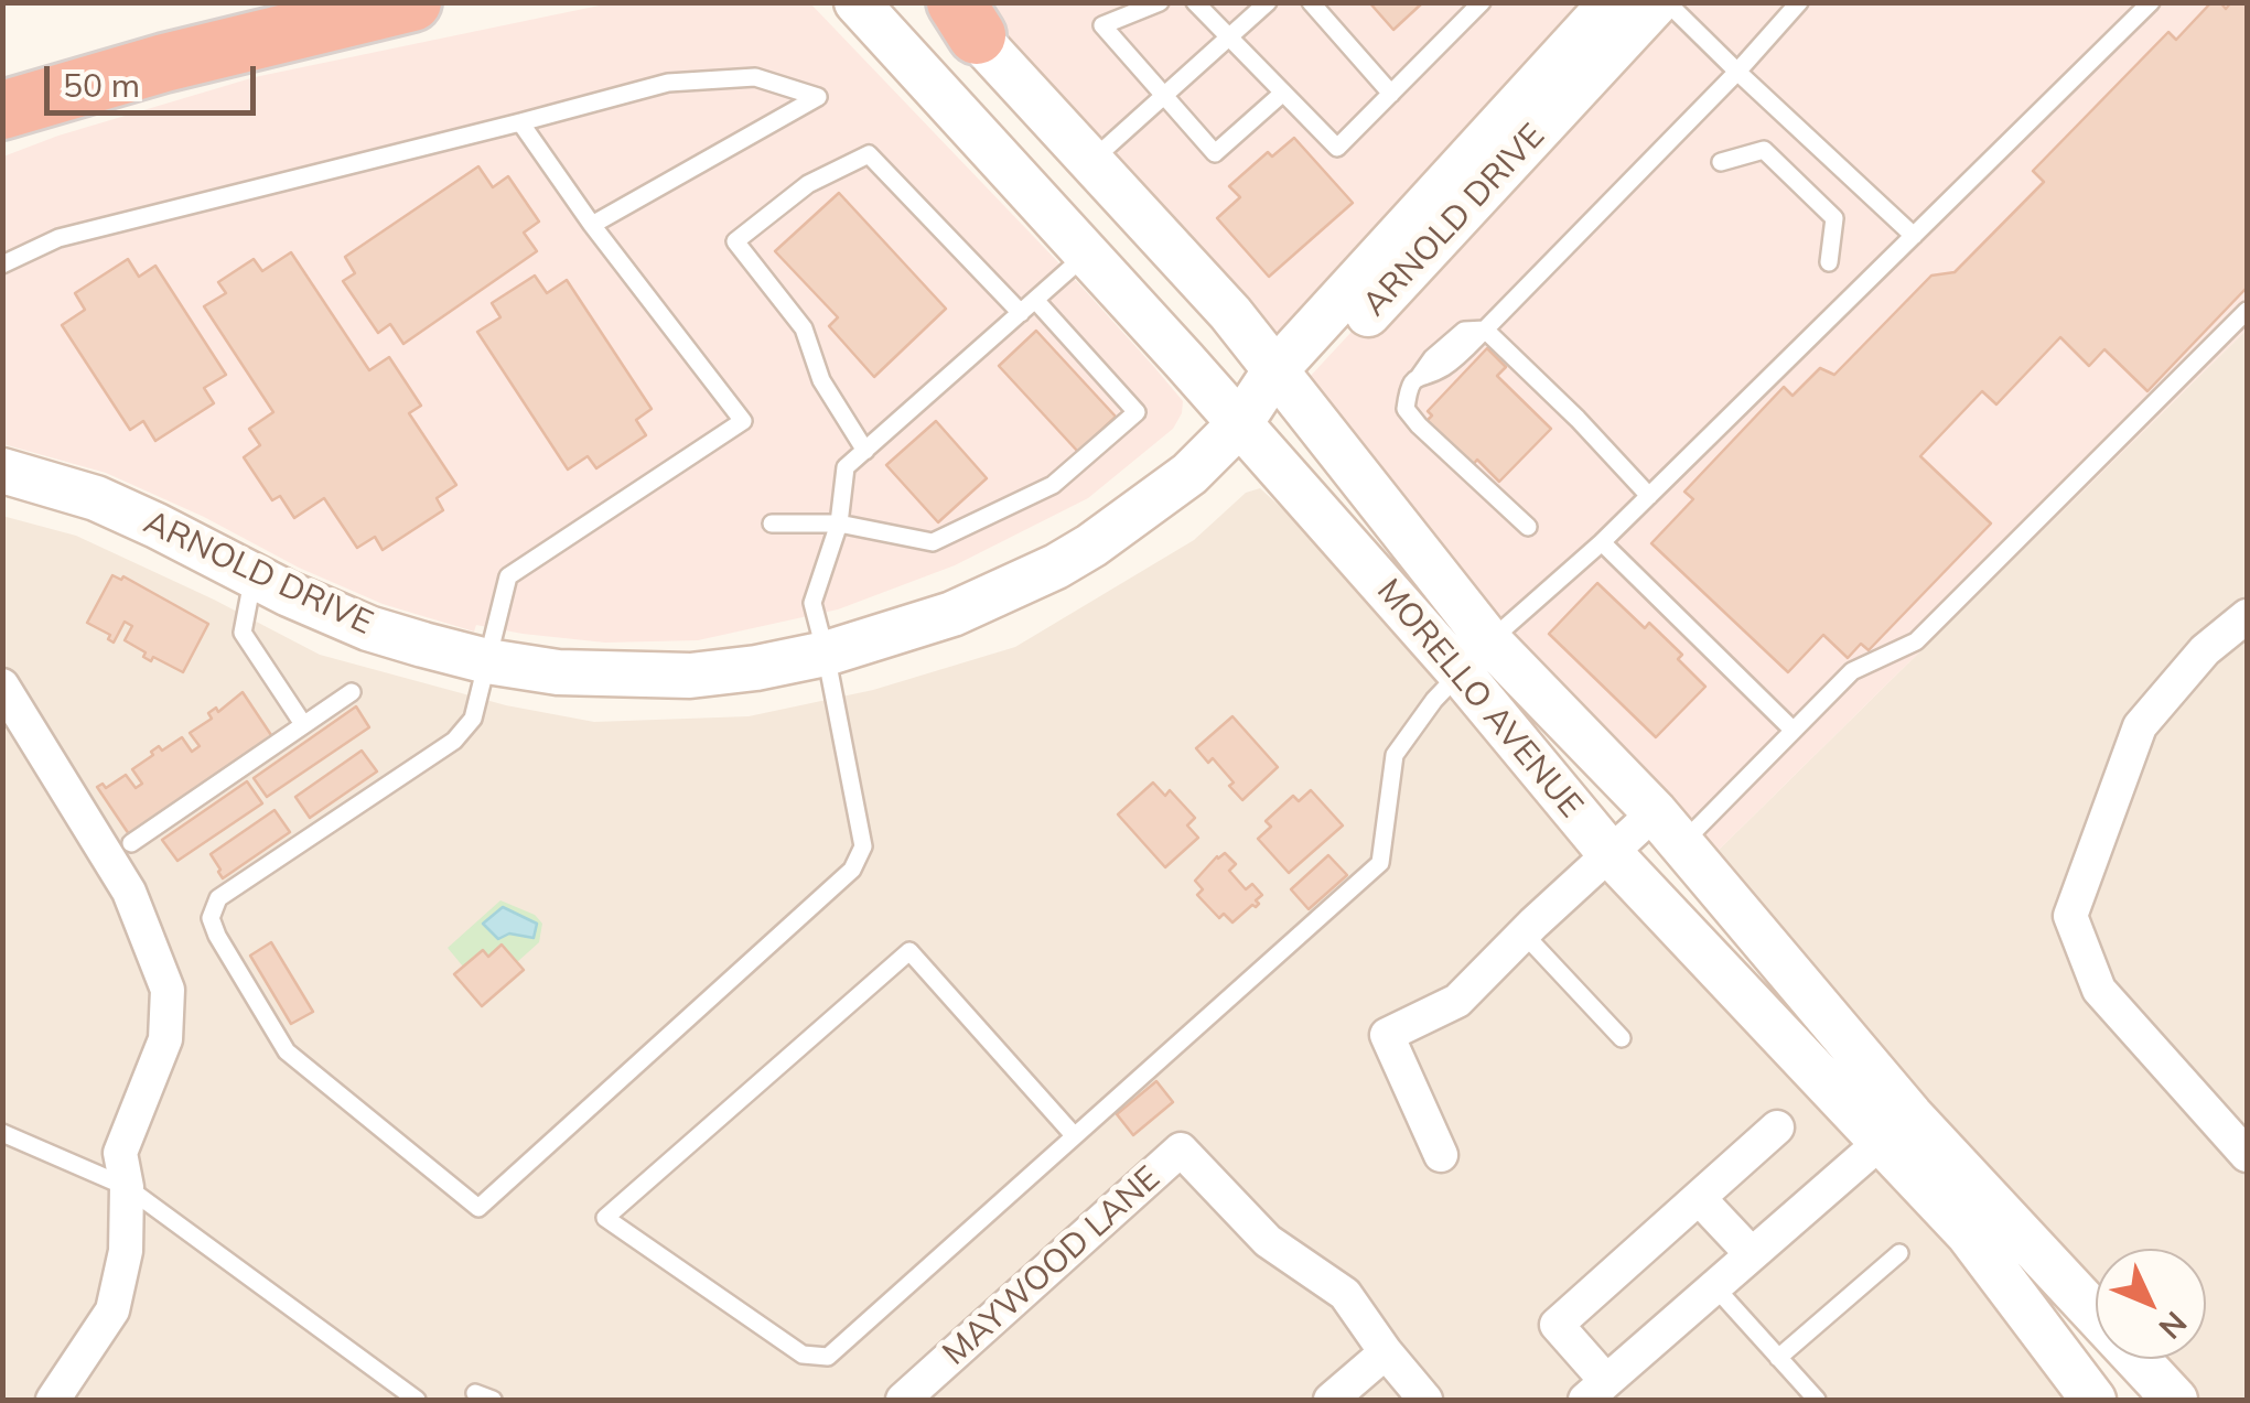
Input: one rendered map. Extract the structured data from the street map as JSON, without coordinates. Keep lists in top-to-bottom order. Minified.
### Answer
{"streets":{"street":["ARNOLD DRIVE","MORELLO AVENUE","MAYWOOD LANE"]},"crossings":[["ARNOLD DRIVE","MORELLO AVENUE"]],"scale_bar":"50 m","north":"bottom right"}
